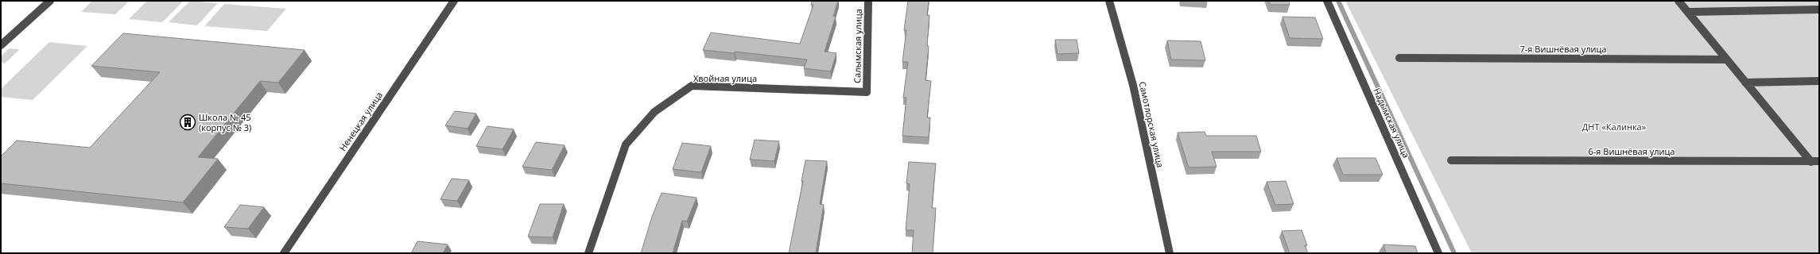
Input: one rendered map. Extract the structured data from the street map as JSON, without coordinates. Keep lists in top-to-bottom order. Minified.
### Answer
{"streets":{"street":["Салымская улица","7-я Вишнёвая улица","Хвойная улица","Ненецкая улица","Надымская улица","Самотлорская улица","6-я Вишнёвая улица"]},"crossings":[["Салымская улица","Хвойная улица"]],"parks":["ДНТ «Калинка»"],"places":{"building":["Школа № 45 (корпус № 3)"]}}
